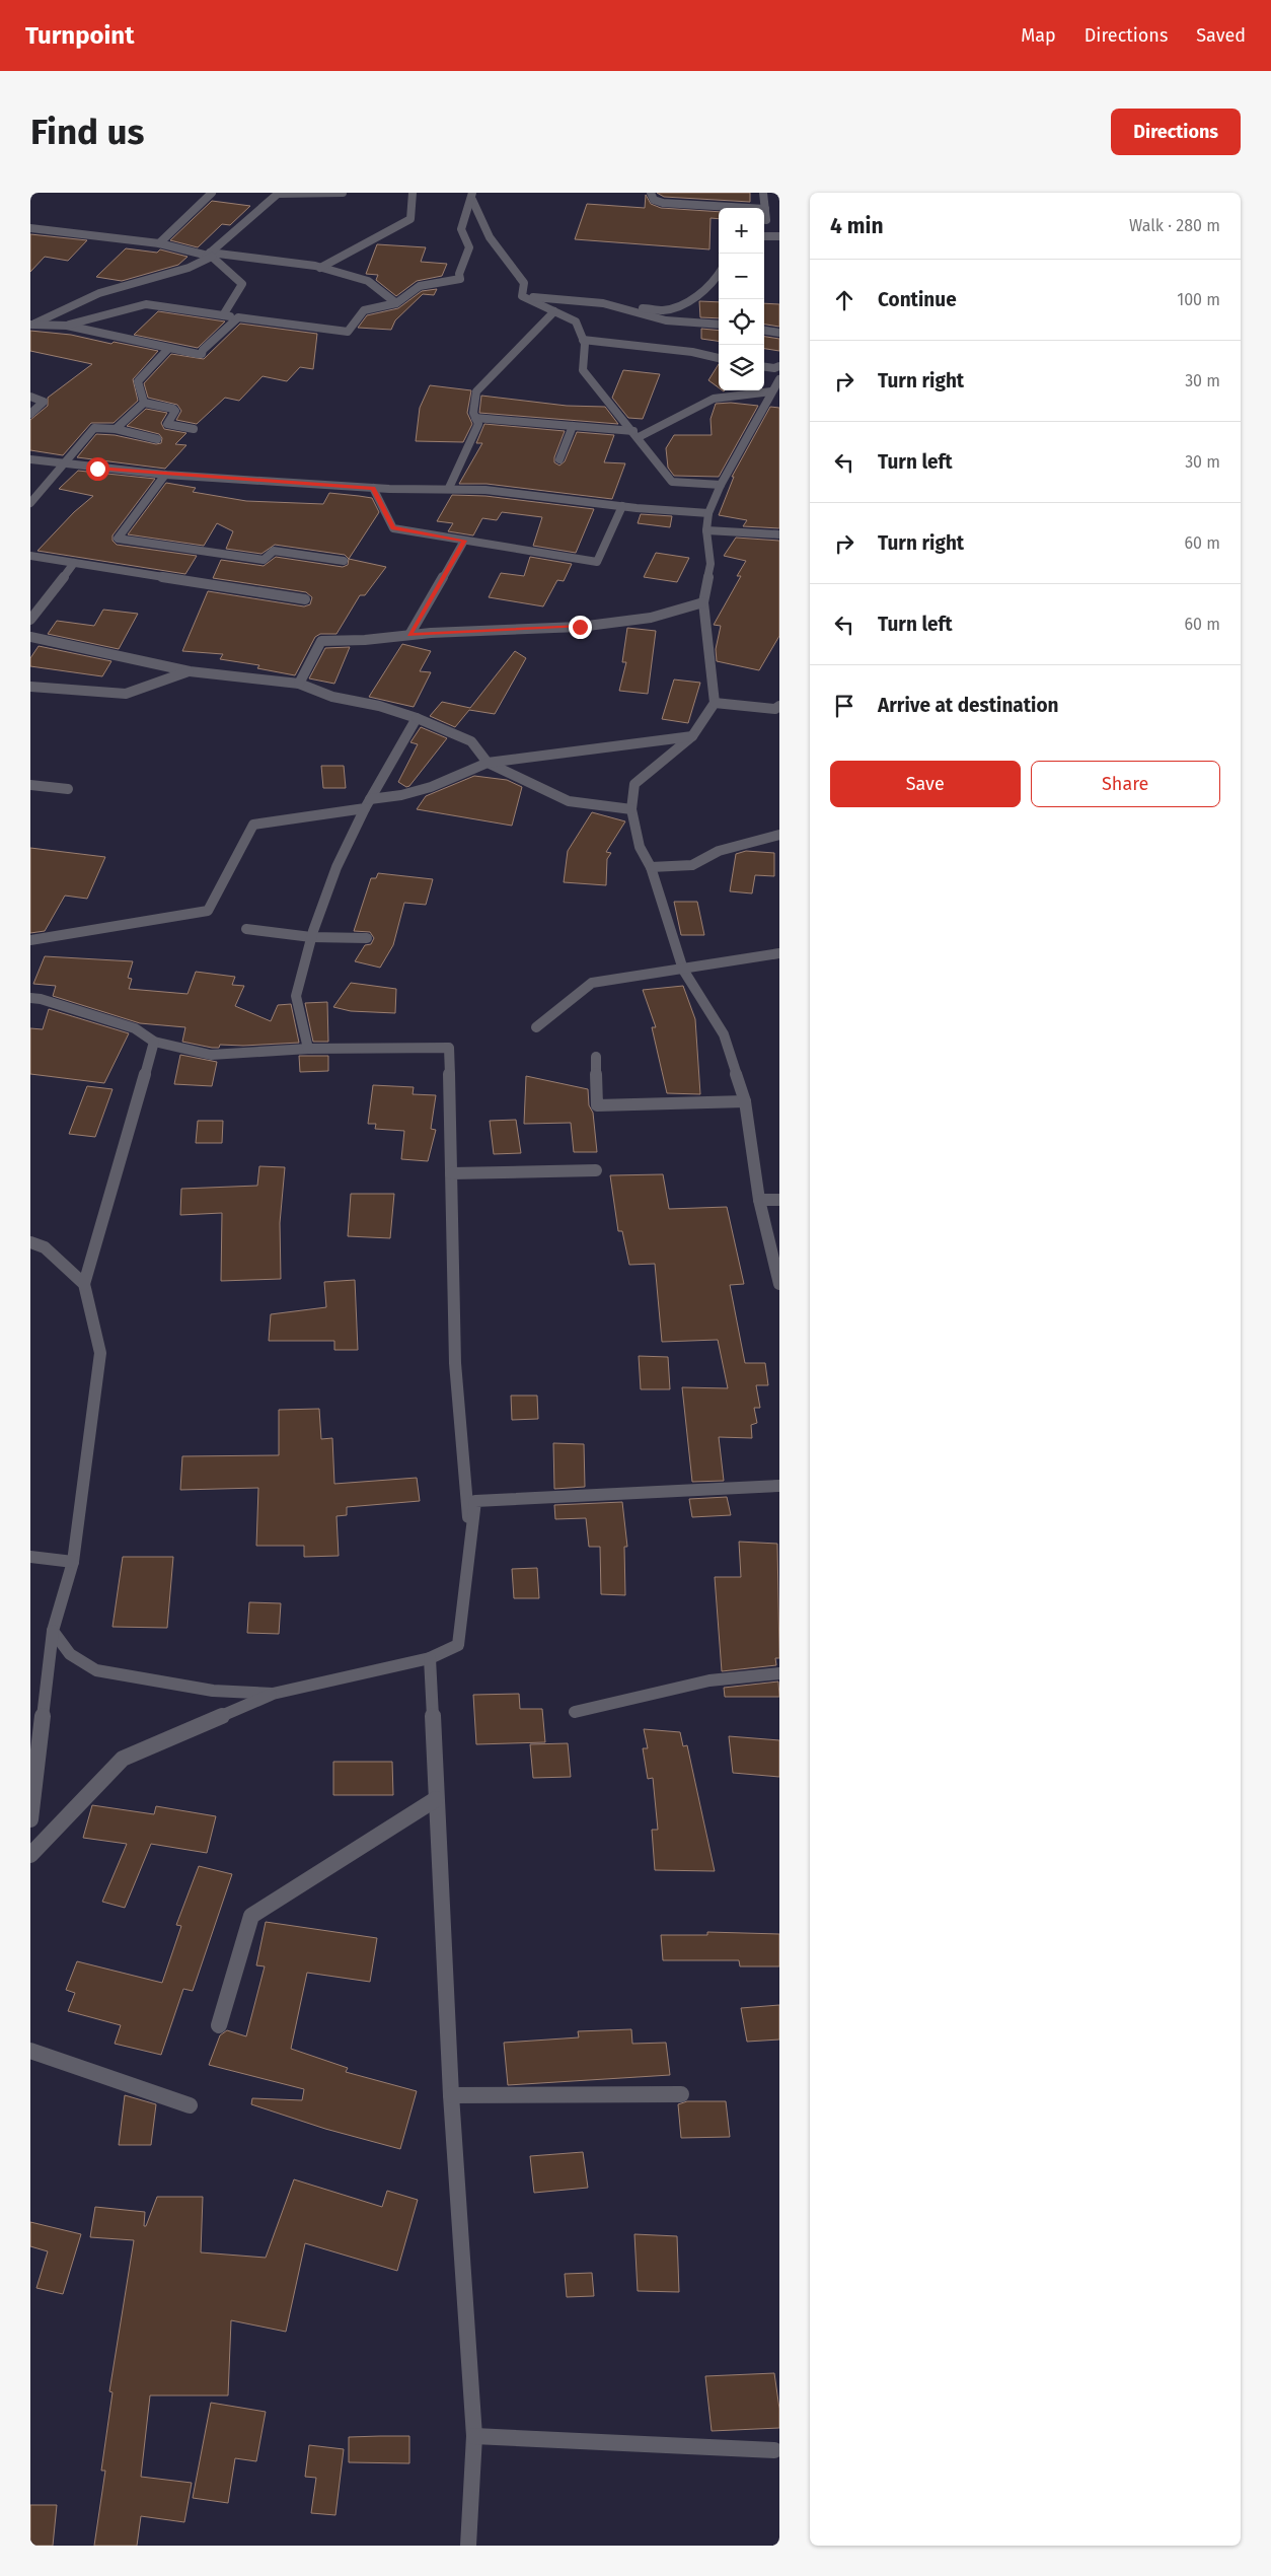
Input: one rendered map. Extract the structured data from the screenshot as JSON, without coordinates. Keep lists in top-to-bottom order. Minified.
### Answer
{"page":{"header":"Turnpoint","nav":["Map","Directions","Saved"],"buttons":["Directions",["Save","Share"]],"title":"Find us","heading":["4 min","Walk · 280 m"],"map_buttons":["+","−"],"list":[["Continue","100 m"],["Turn right","30 m"],["Turn left","30 m"],["Turn right","60 m"],["Turn left","60 m"],"Arrive at destination"]}}
